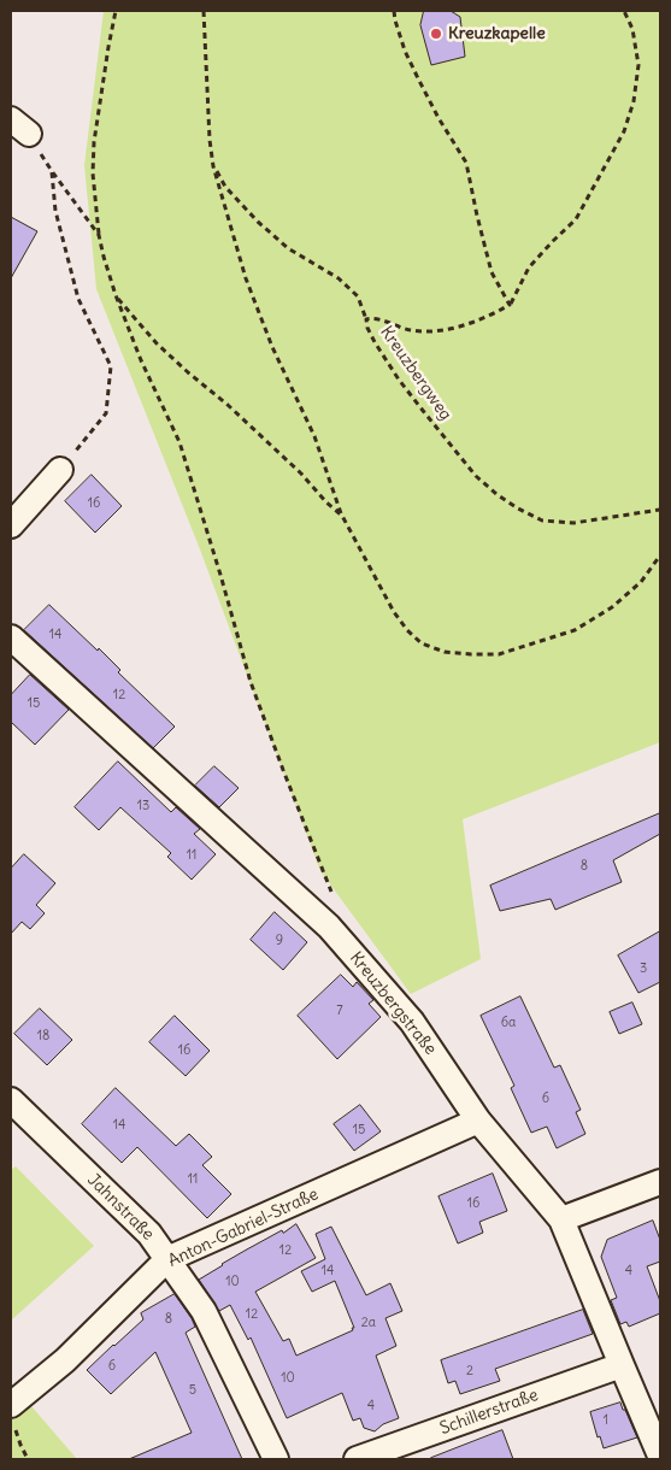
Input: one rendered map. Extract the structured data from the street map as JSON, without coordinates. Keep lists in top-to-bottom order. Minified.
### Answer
{"streets":{"street":["Kreuzbergstraße","Jahnstraße","Anton-Gabriel-Straße","Schillerstraße"],"path":["Kreuzbergweg"]},"crossings":[["Kreuzbergstraße","Anton-Gabriel-Straße"],["Kreuzbergstraße","Schillerstraße"],["Jahnstraße","Anton-Gabriel-Straße"]],"places":["Kreuzkapelle"],"house_numbers":["16","14","12","15","13","11","8","9","3","7","6a","18","16","6","14","15","11","16","12","14","4","10","12","8","2a","6","2","10","5","4","1"]}
